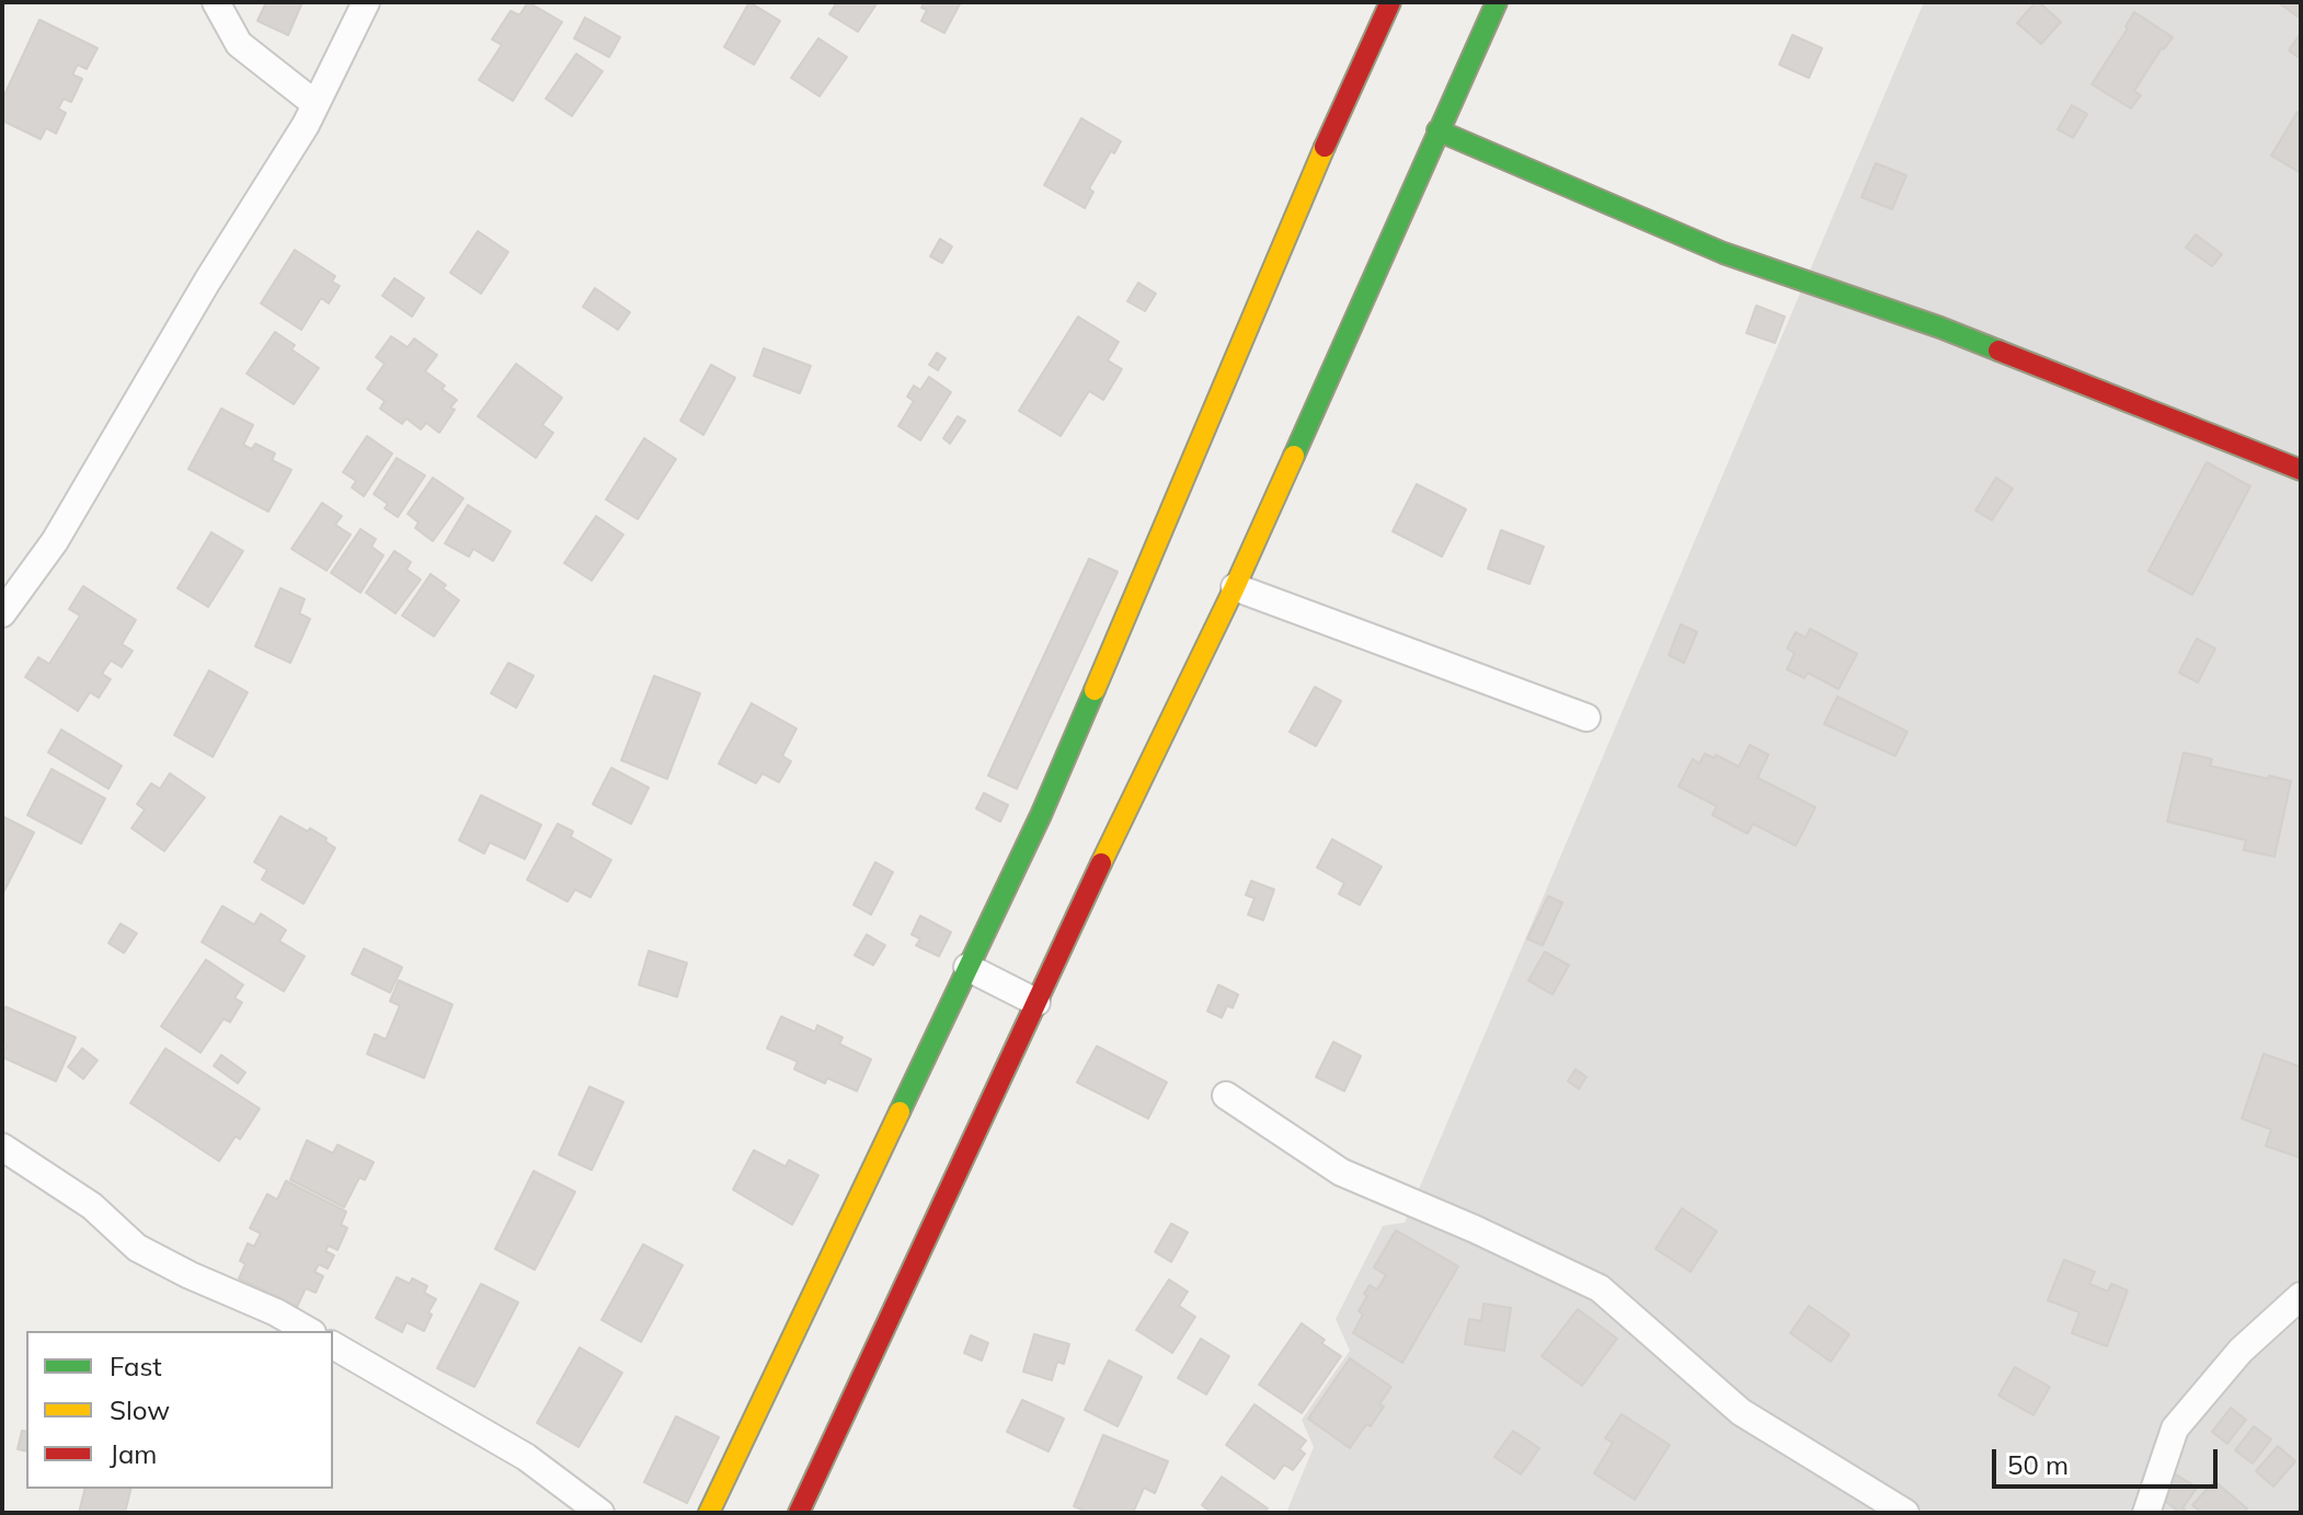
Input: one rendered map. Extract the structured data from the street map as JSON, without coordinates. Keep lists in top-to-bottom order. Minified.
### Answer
{"legend":["Fast","Slow","Jam"],"scale_bar":"50 m"}
